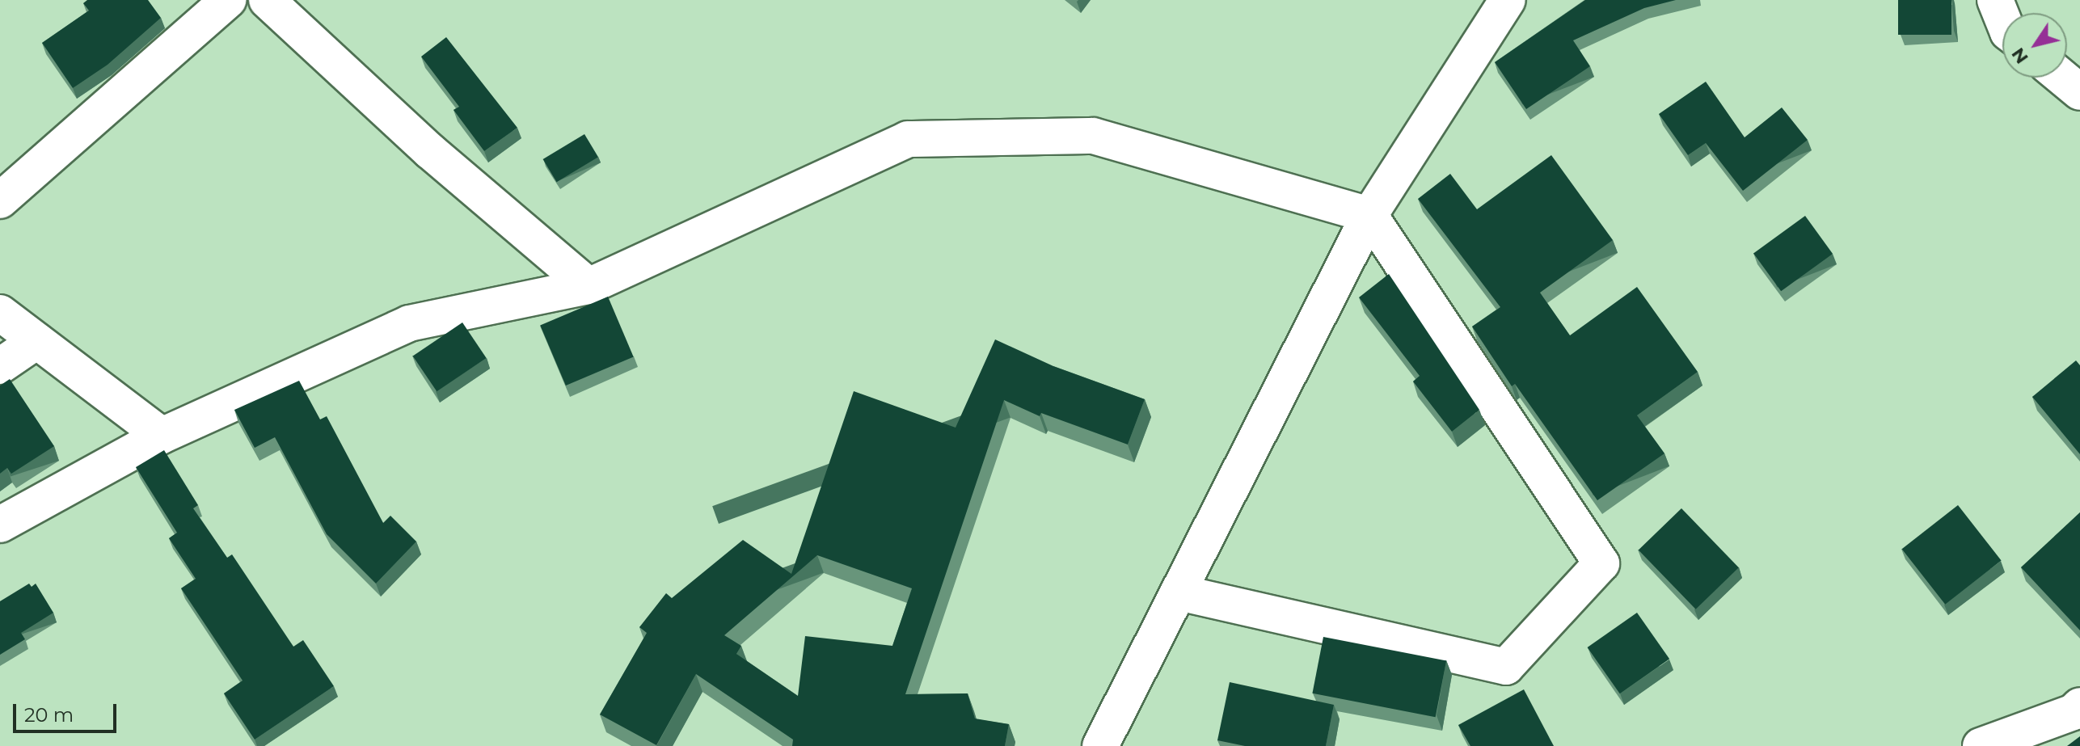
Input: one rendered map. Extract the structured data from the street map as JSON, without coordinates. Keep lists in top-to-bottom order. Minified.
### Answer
{"scale_bar":"20 m","north":"bottom left"}
